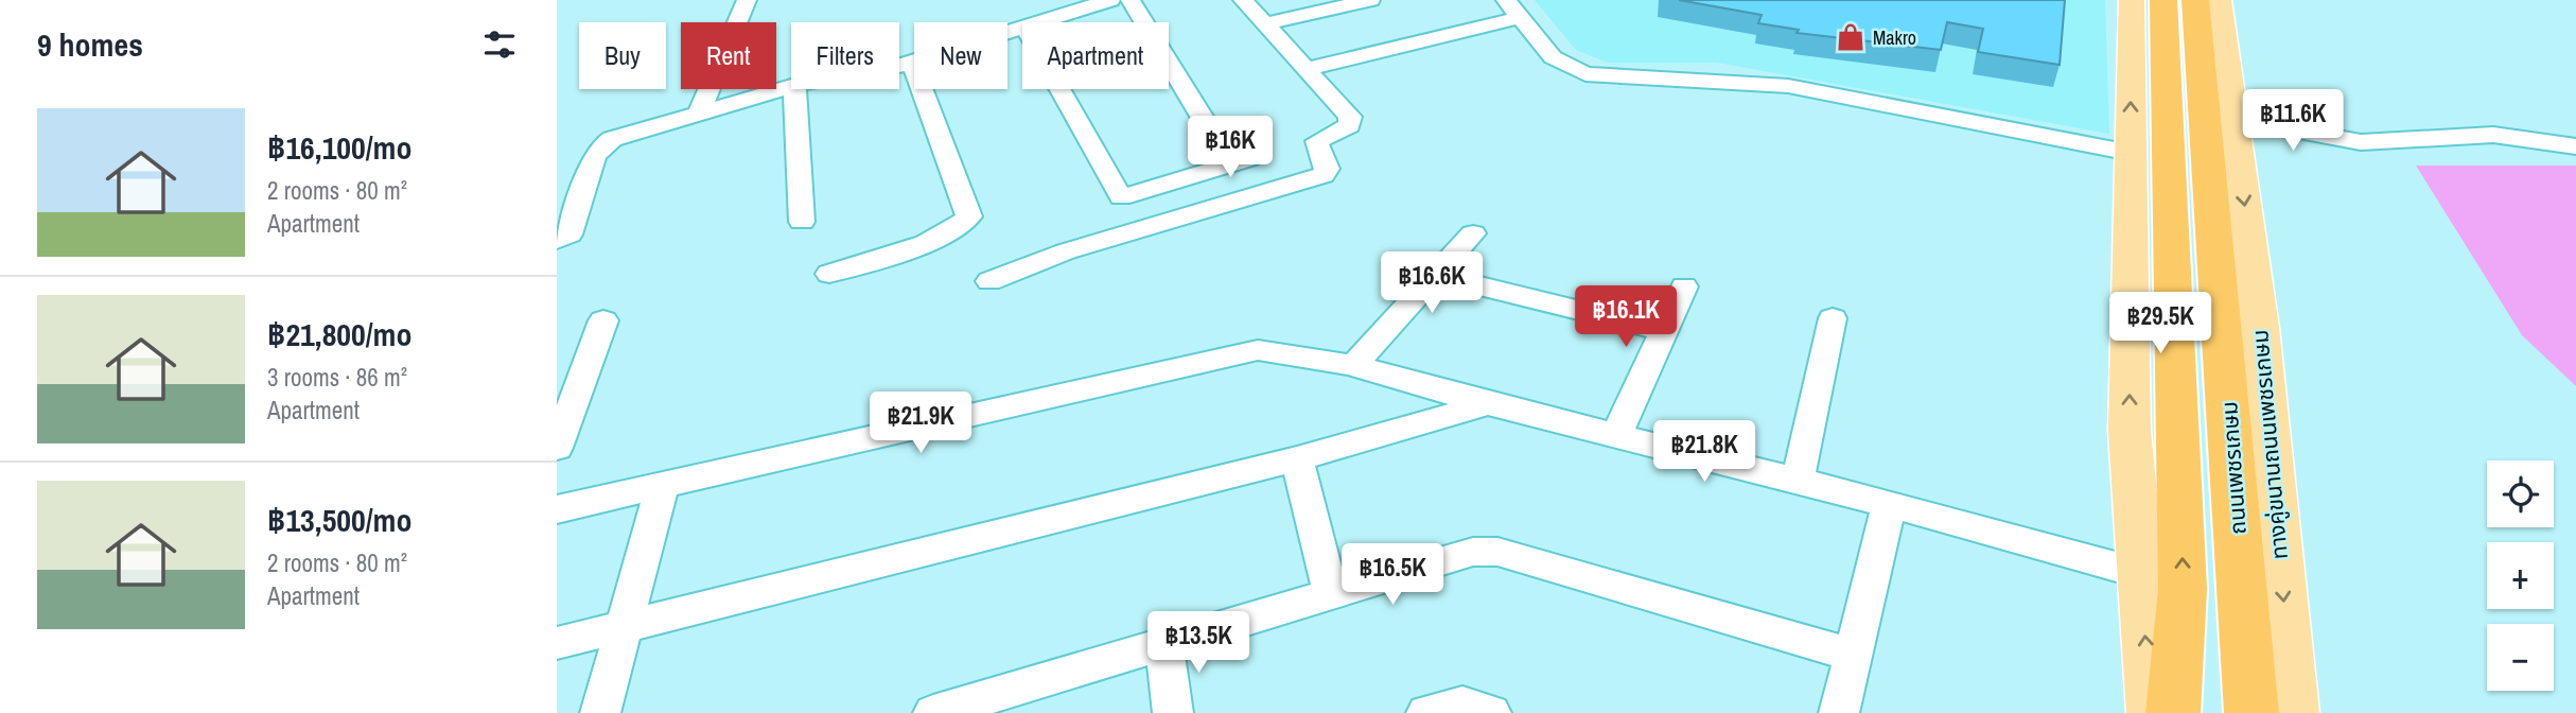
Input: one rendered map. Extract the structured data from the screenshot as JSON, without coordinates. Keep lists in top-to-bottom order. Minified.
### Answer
{"streets":{"highway":["ถนนเพชรเกษม"],"main road":["ทางคู่ขนานถนนเพชรเกษม"]},"places":{"shop":["Makro"]},"page":{"heading":"9 homes","chip":["Buy","Rent","Filters","New","Apartment"],"list":[{"name":"฿16,100/mo","note":"2 rooms · 80 m² · Apartment"},{"name":"฿21,800/mo","note":"3 rooms · 86 m² · Apartment"},{"name":"฿13,500/mo","note":"2 rooms · 80 m² · Apartment"}],"price":["฿11.6K","฿16K","฿16.6K","฿16.1K","฿29.5K","฿21.9K","฿21.8K","฿16.5K","฿13.5K"],"map_buttons":["+","−"]}}
